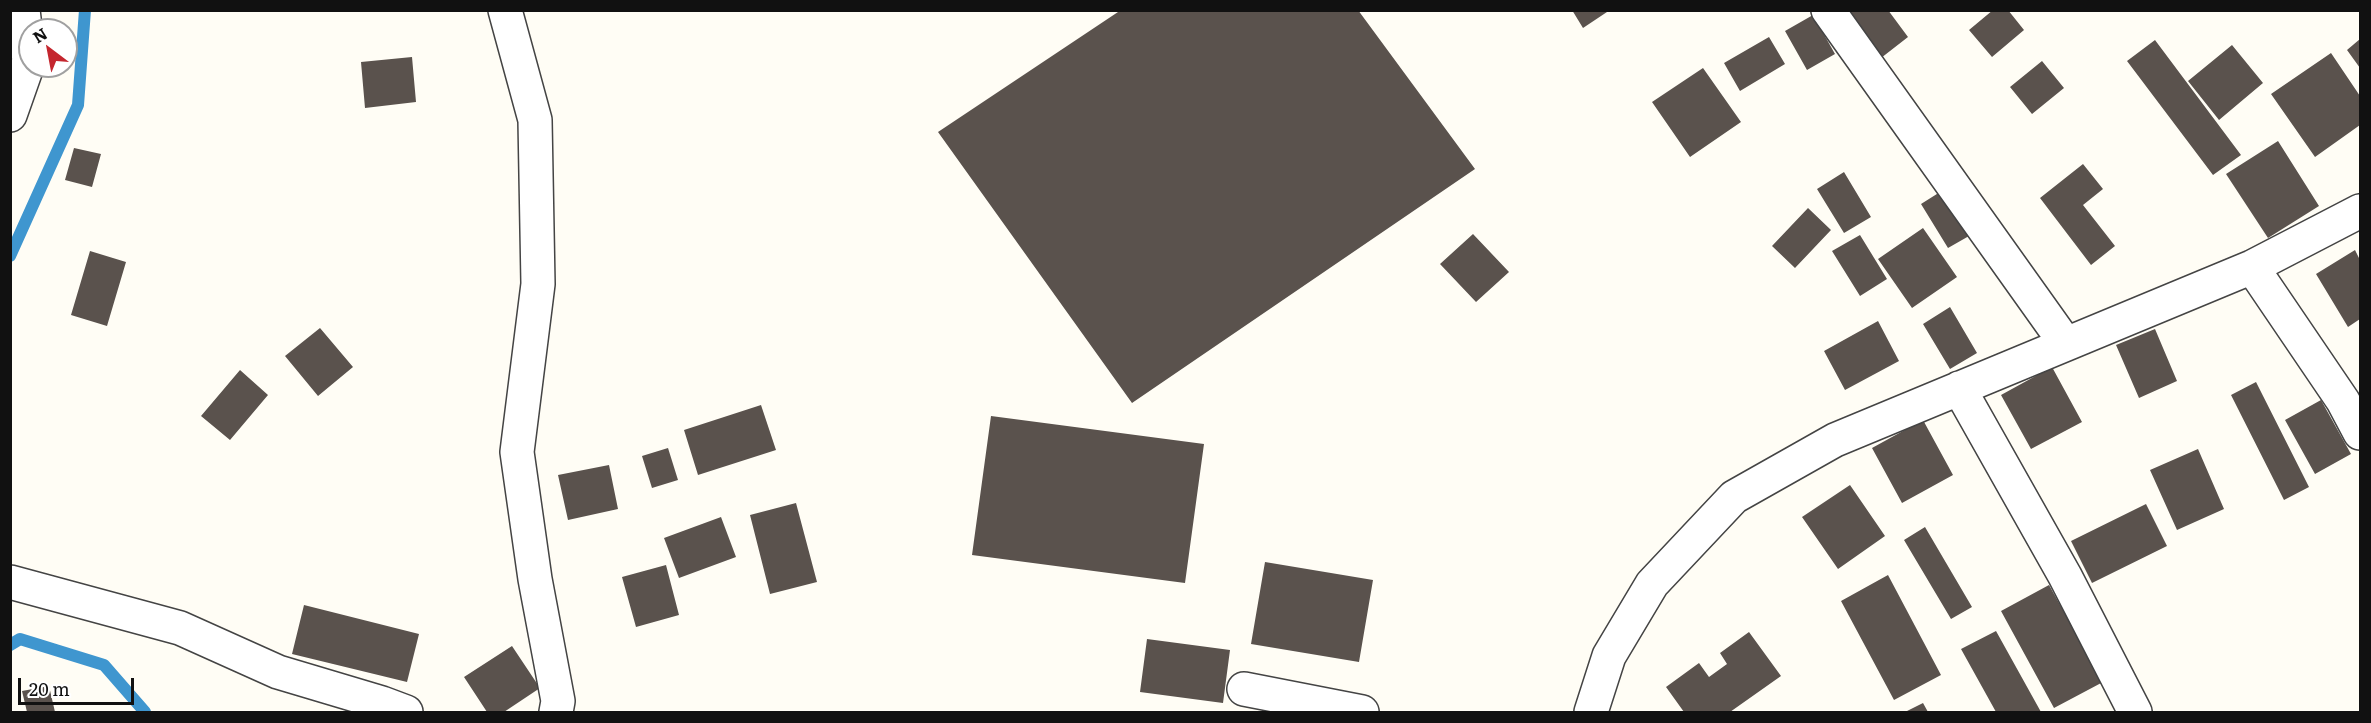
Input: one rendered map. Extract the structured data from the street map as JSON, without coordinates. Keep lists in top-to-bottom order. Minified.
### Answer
{"scale_bar":"20 m","north":"top left"}
